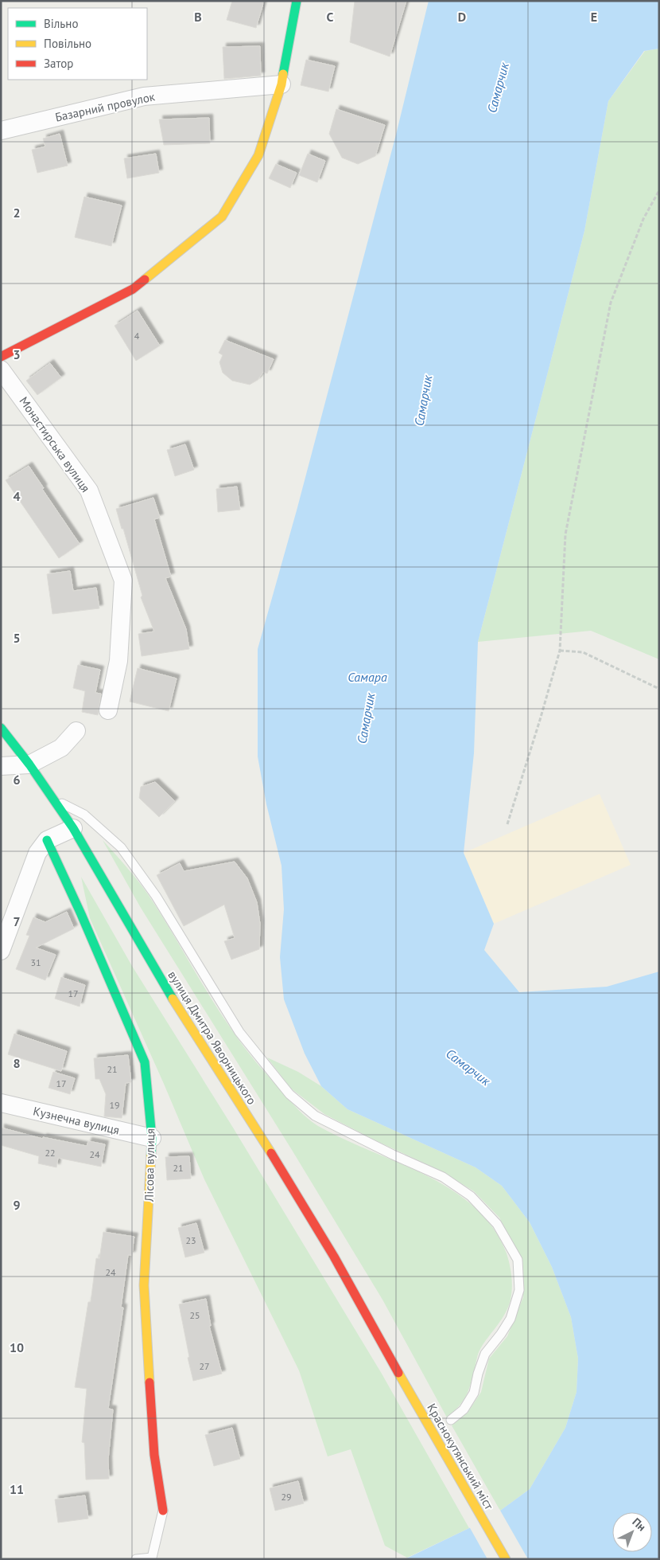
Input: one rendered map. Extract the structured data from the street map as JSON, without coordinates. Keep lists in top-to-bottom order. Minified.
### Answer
{"streets":{"main road":["вулиця Дмитра Яворницького","Лісова вулиця","Краснокутянський міст"],"street":["Базарний провулок","Монастирська вулиця","Кузнечна вулиця"]},"crossings":[["вулиця Дмитра Яворницького","Краснокутянський міст"],["Кузнечна вулиця","Лісова вулиця"]],"water":["Самарчик","Самара"],"house_numbers":["4","31","17","21","17","19","22","24","21","23","24","25","27","29"],"legend":["Вільно","Повільно","Затор"],"north":"top right","grid":{"columns":["B","C","D","E"],"rows":["2","3","4","5","6","7","8","9","10","11"]}}
